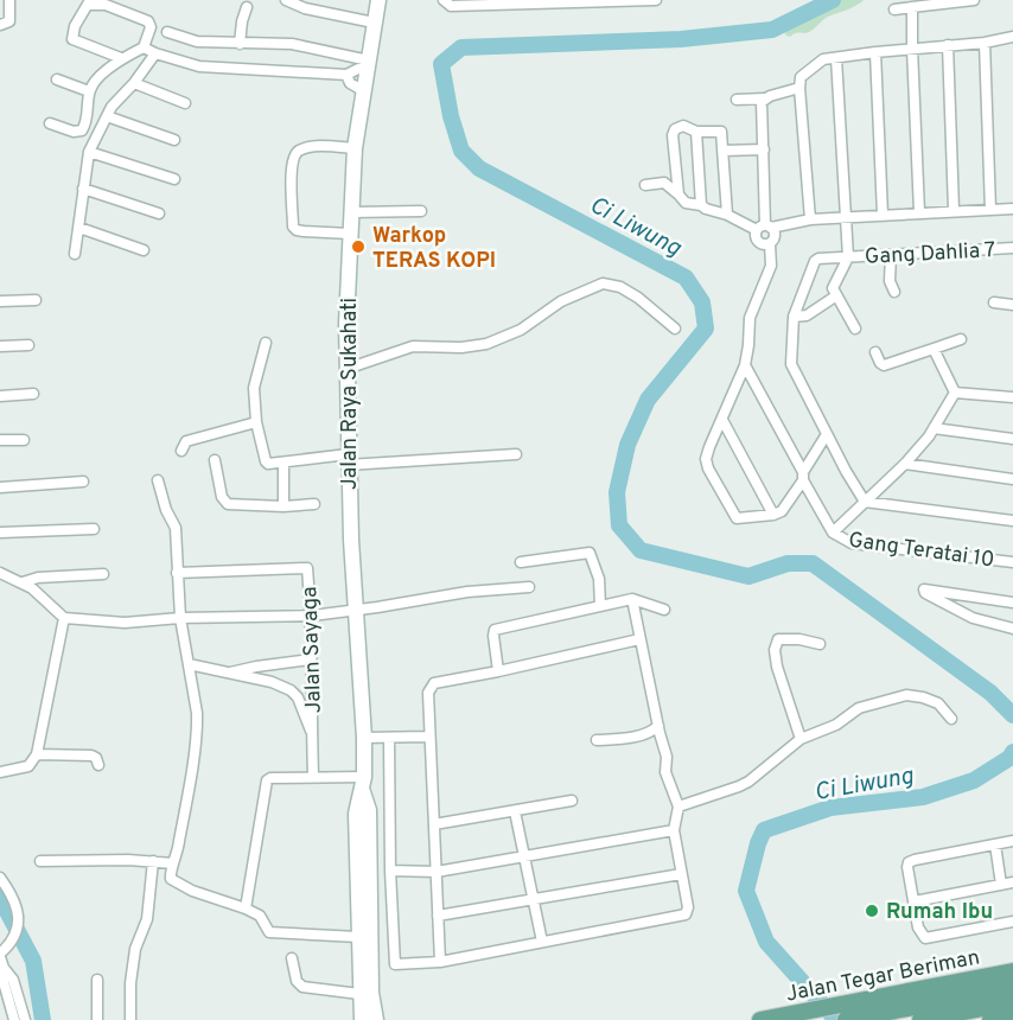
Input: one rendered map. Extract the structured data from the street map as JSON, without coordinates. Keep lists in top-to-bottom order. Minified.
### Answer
{"streets":{"main road":["Jalan Raya Sukahati","Jalan Tegar Beriman"],"street":["Gang Dahlia 7","Gang Teratai 10","Jalan Sayaga"]},"water":["Ci Liwung"],"places":["Warkop TERAS KOPI","Rumah Ibu"]}
